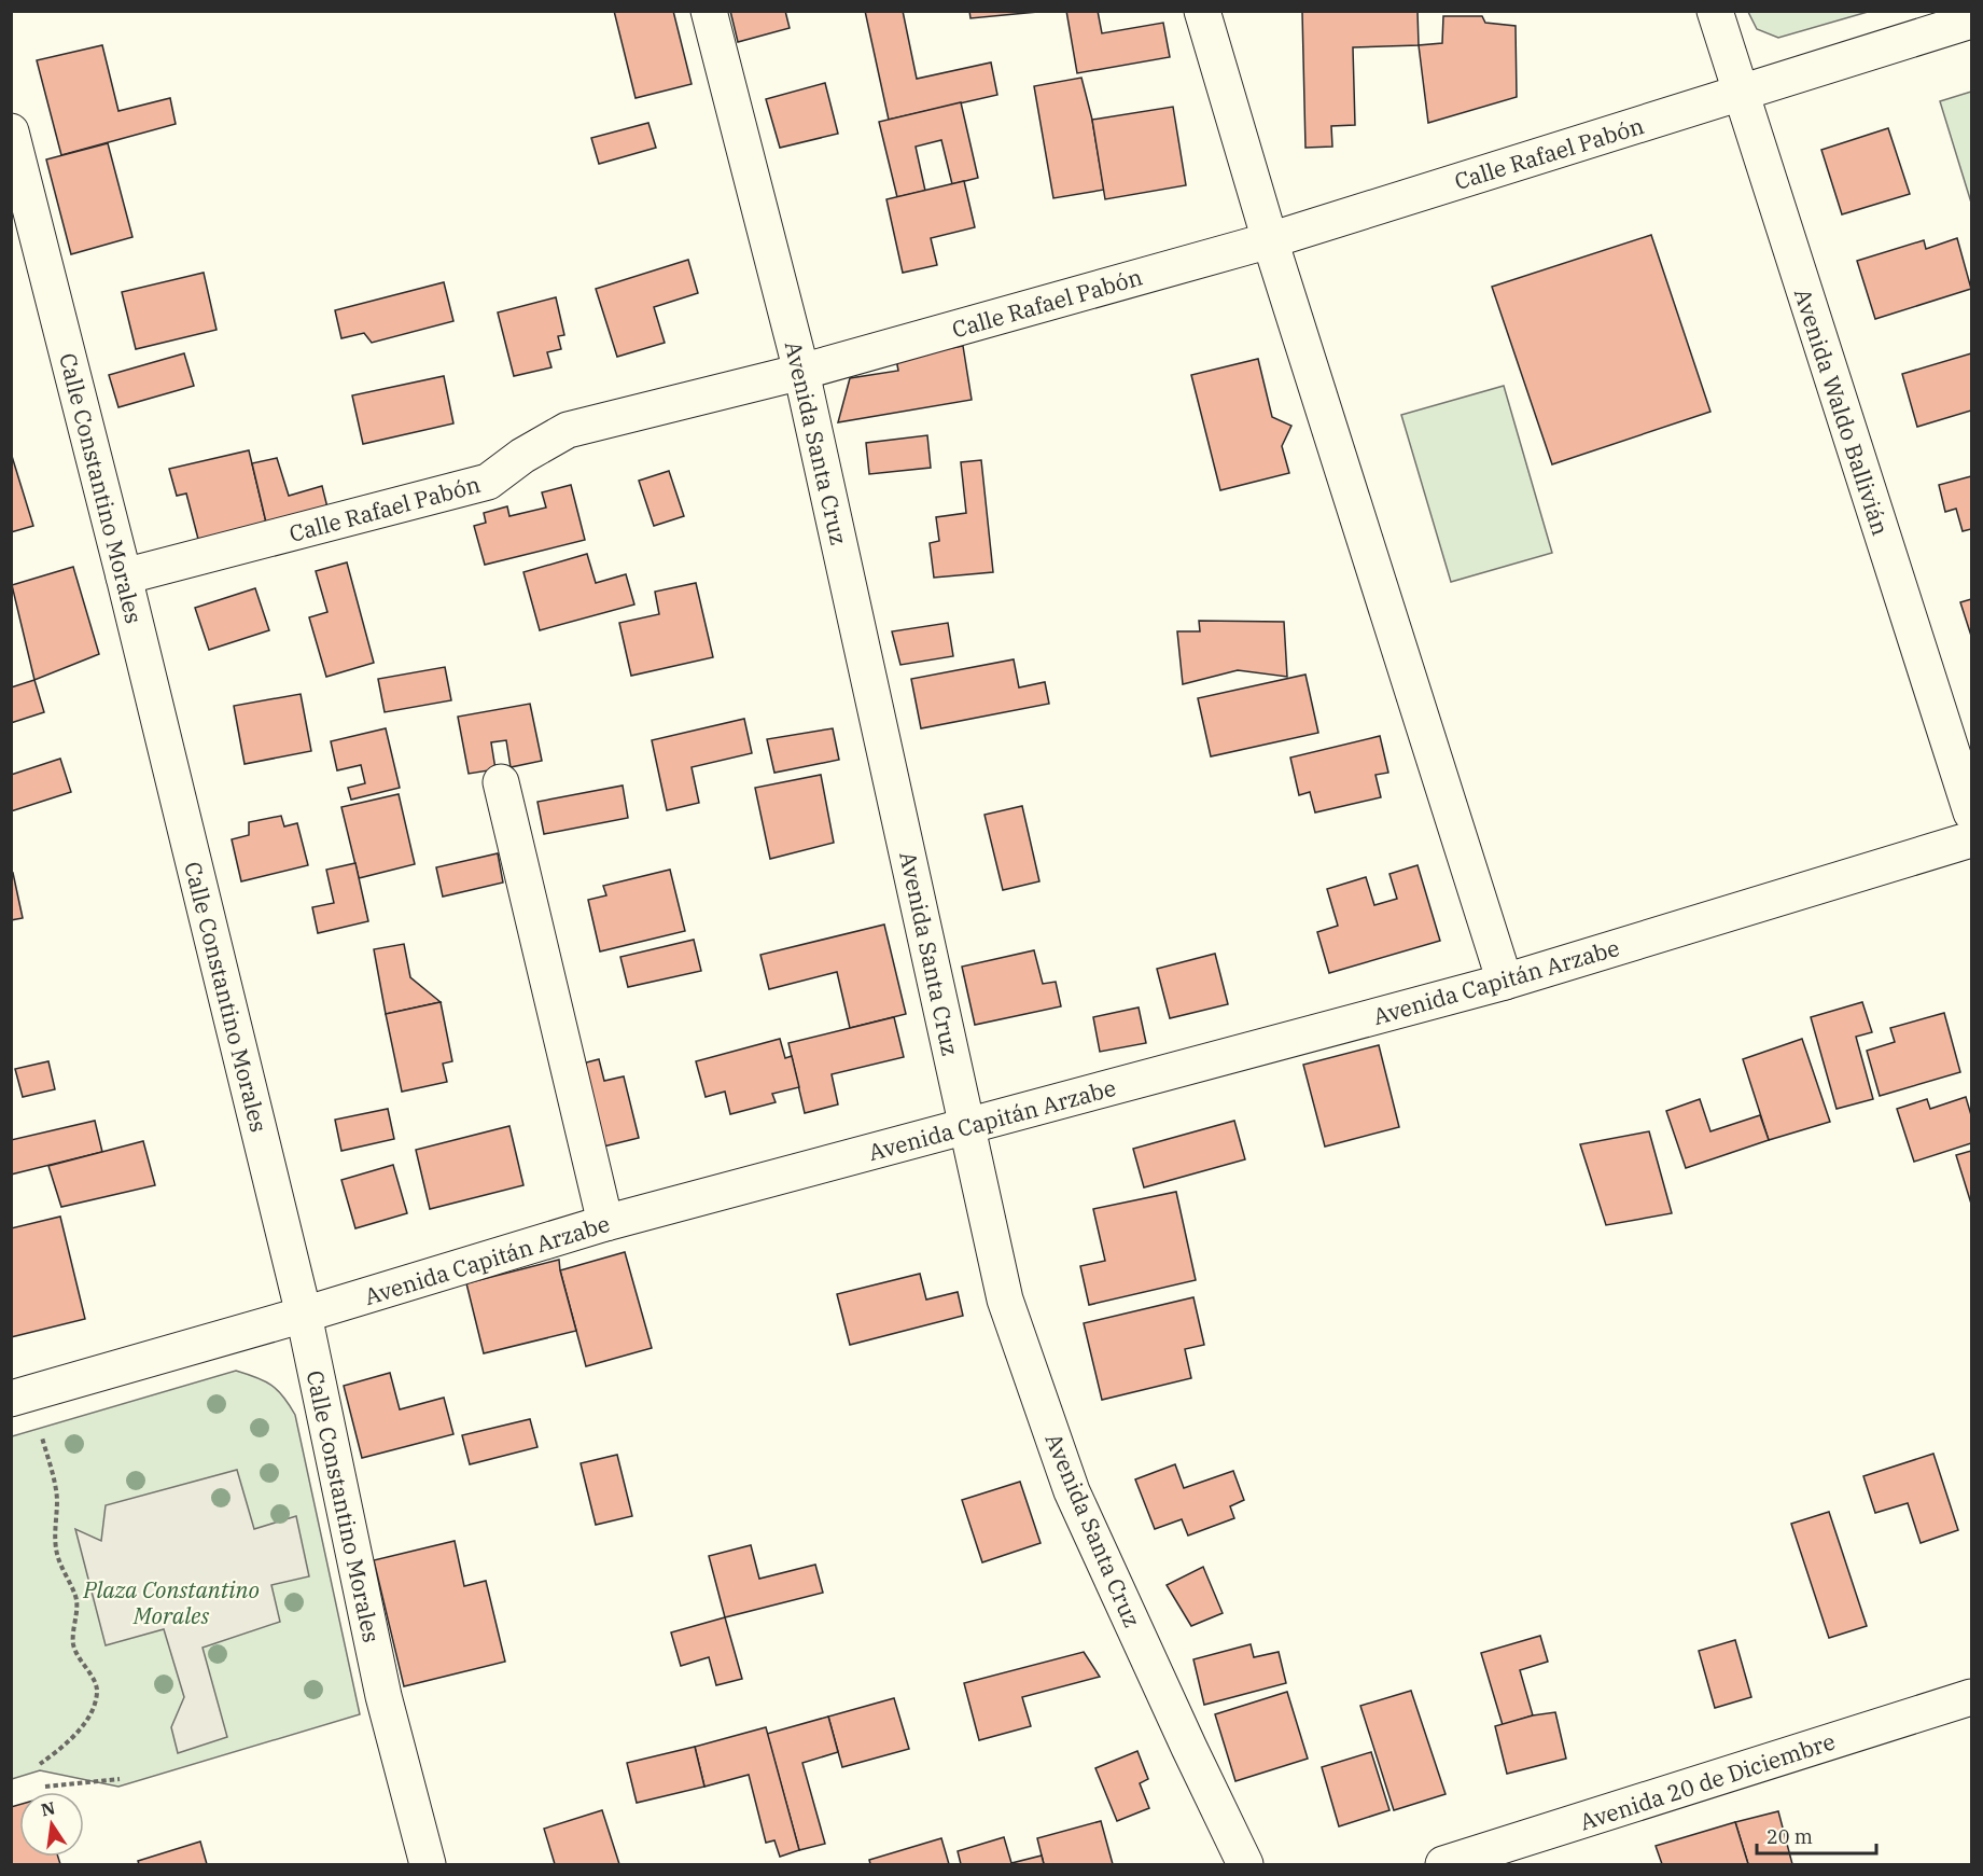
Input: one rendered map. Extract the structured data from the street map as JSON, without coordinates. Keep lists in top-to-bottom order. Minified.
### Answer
{"streets":{"main road":["Calle Rafael Pabón","Avenida Waldo Ballivián","Avenida Santa Cruz","Calle Constantino Morales","Avenida Capitán Arzabe","Avenida 20 de Diciembre"]},"crossings":[["Calle Rafael Pabón","Avenida Waldo Ballivián"],["Calle Rafael Pabón","Avenida Santa Cruz"],["Calle Rafael Pabón","Calle Constantino Morales"],["Avenida Santa Cruz","Avenida Capitán Arzabe"],["Calle Constantino Morales","Avenida Capitán Arzabe"]],"parks":["Plaza Constantino Morales"],"scale_bar":"20 m","north":"top"}
